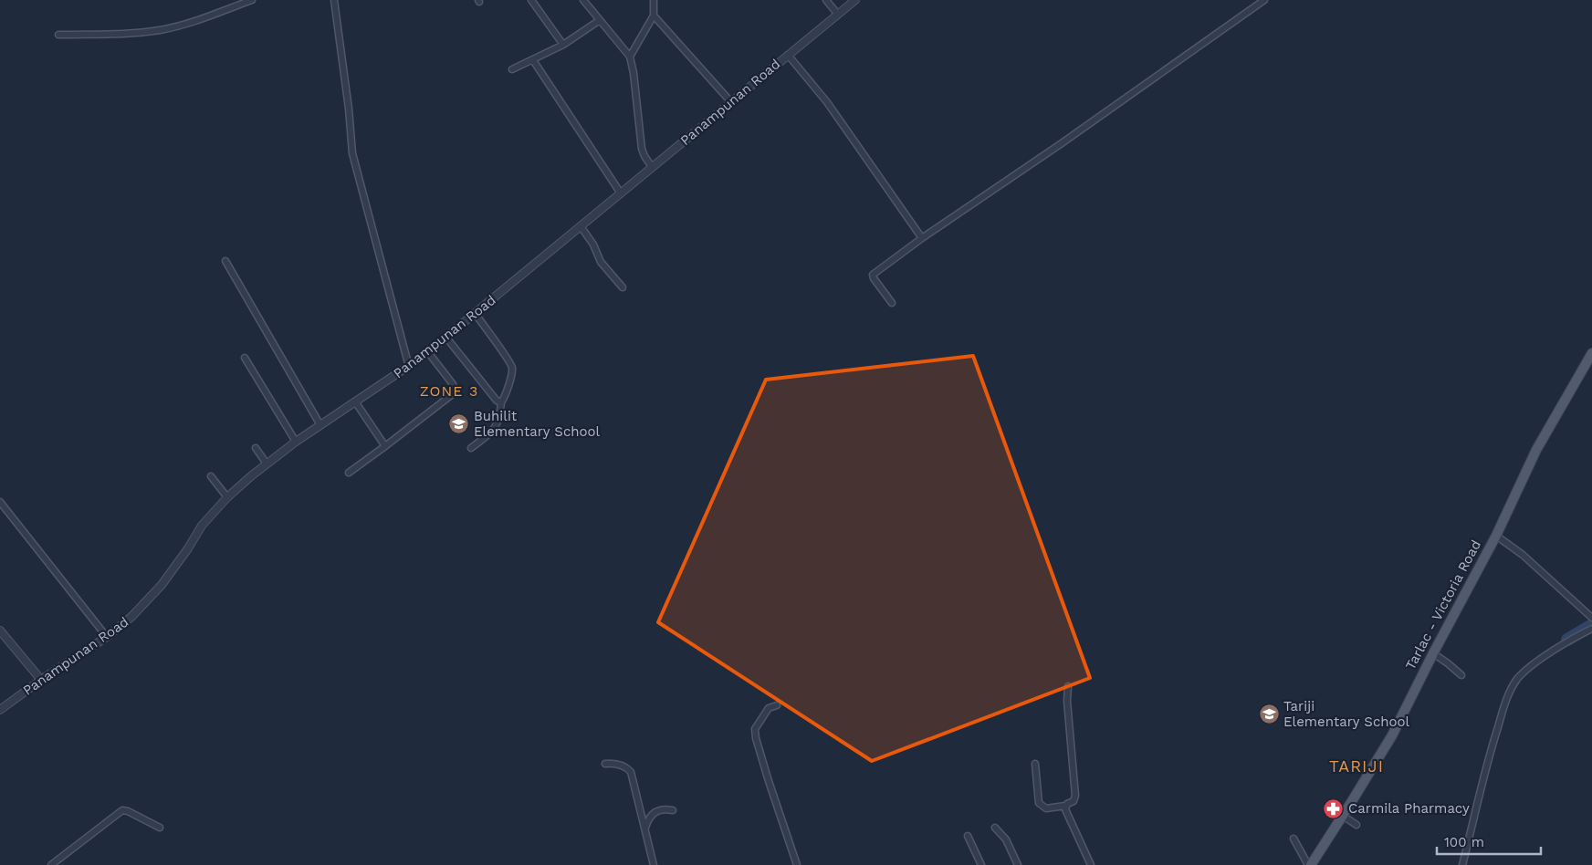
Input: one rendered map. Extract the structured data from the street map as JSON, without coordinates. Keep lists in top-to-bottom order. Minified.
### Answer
{"streets":{"main road":["Tarlac - Victoria Road"],"street":["Panampunan Road"]},"districts":["ZONE 3","TARIJI"],"places":{"school or university":["Buhilit Elementary School","Tariji Elementary School"],"pharmacy":["Carmila Pharmacy"]},"scale_bar":"100 m"}
